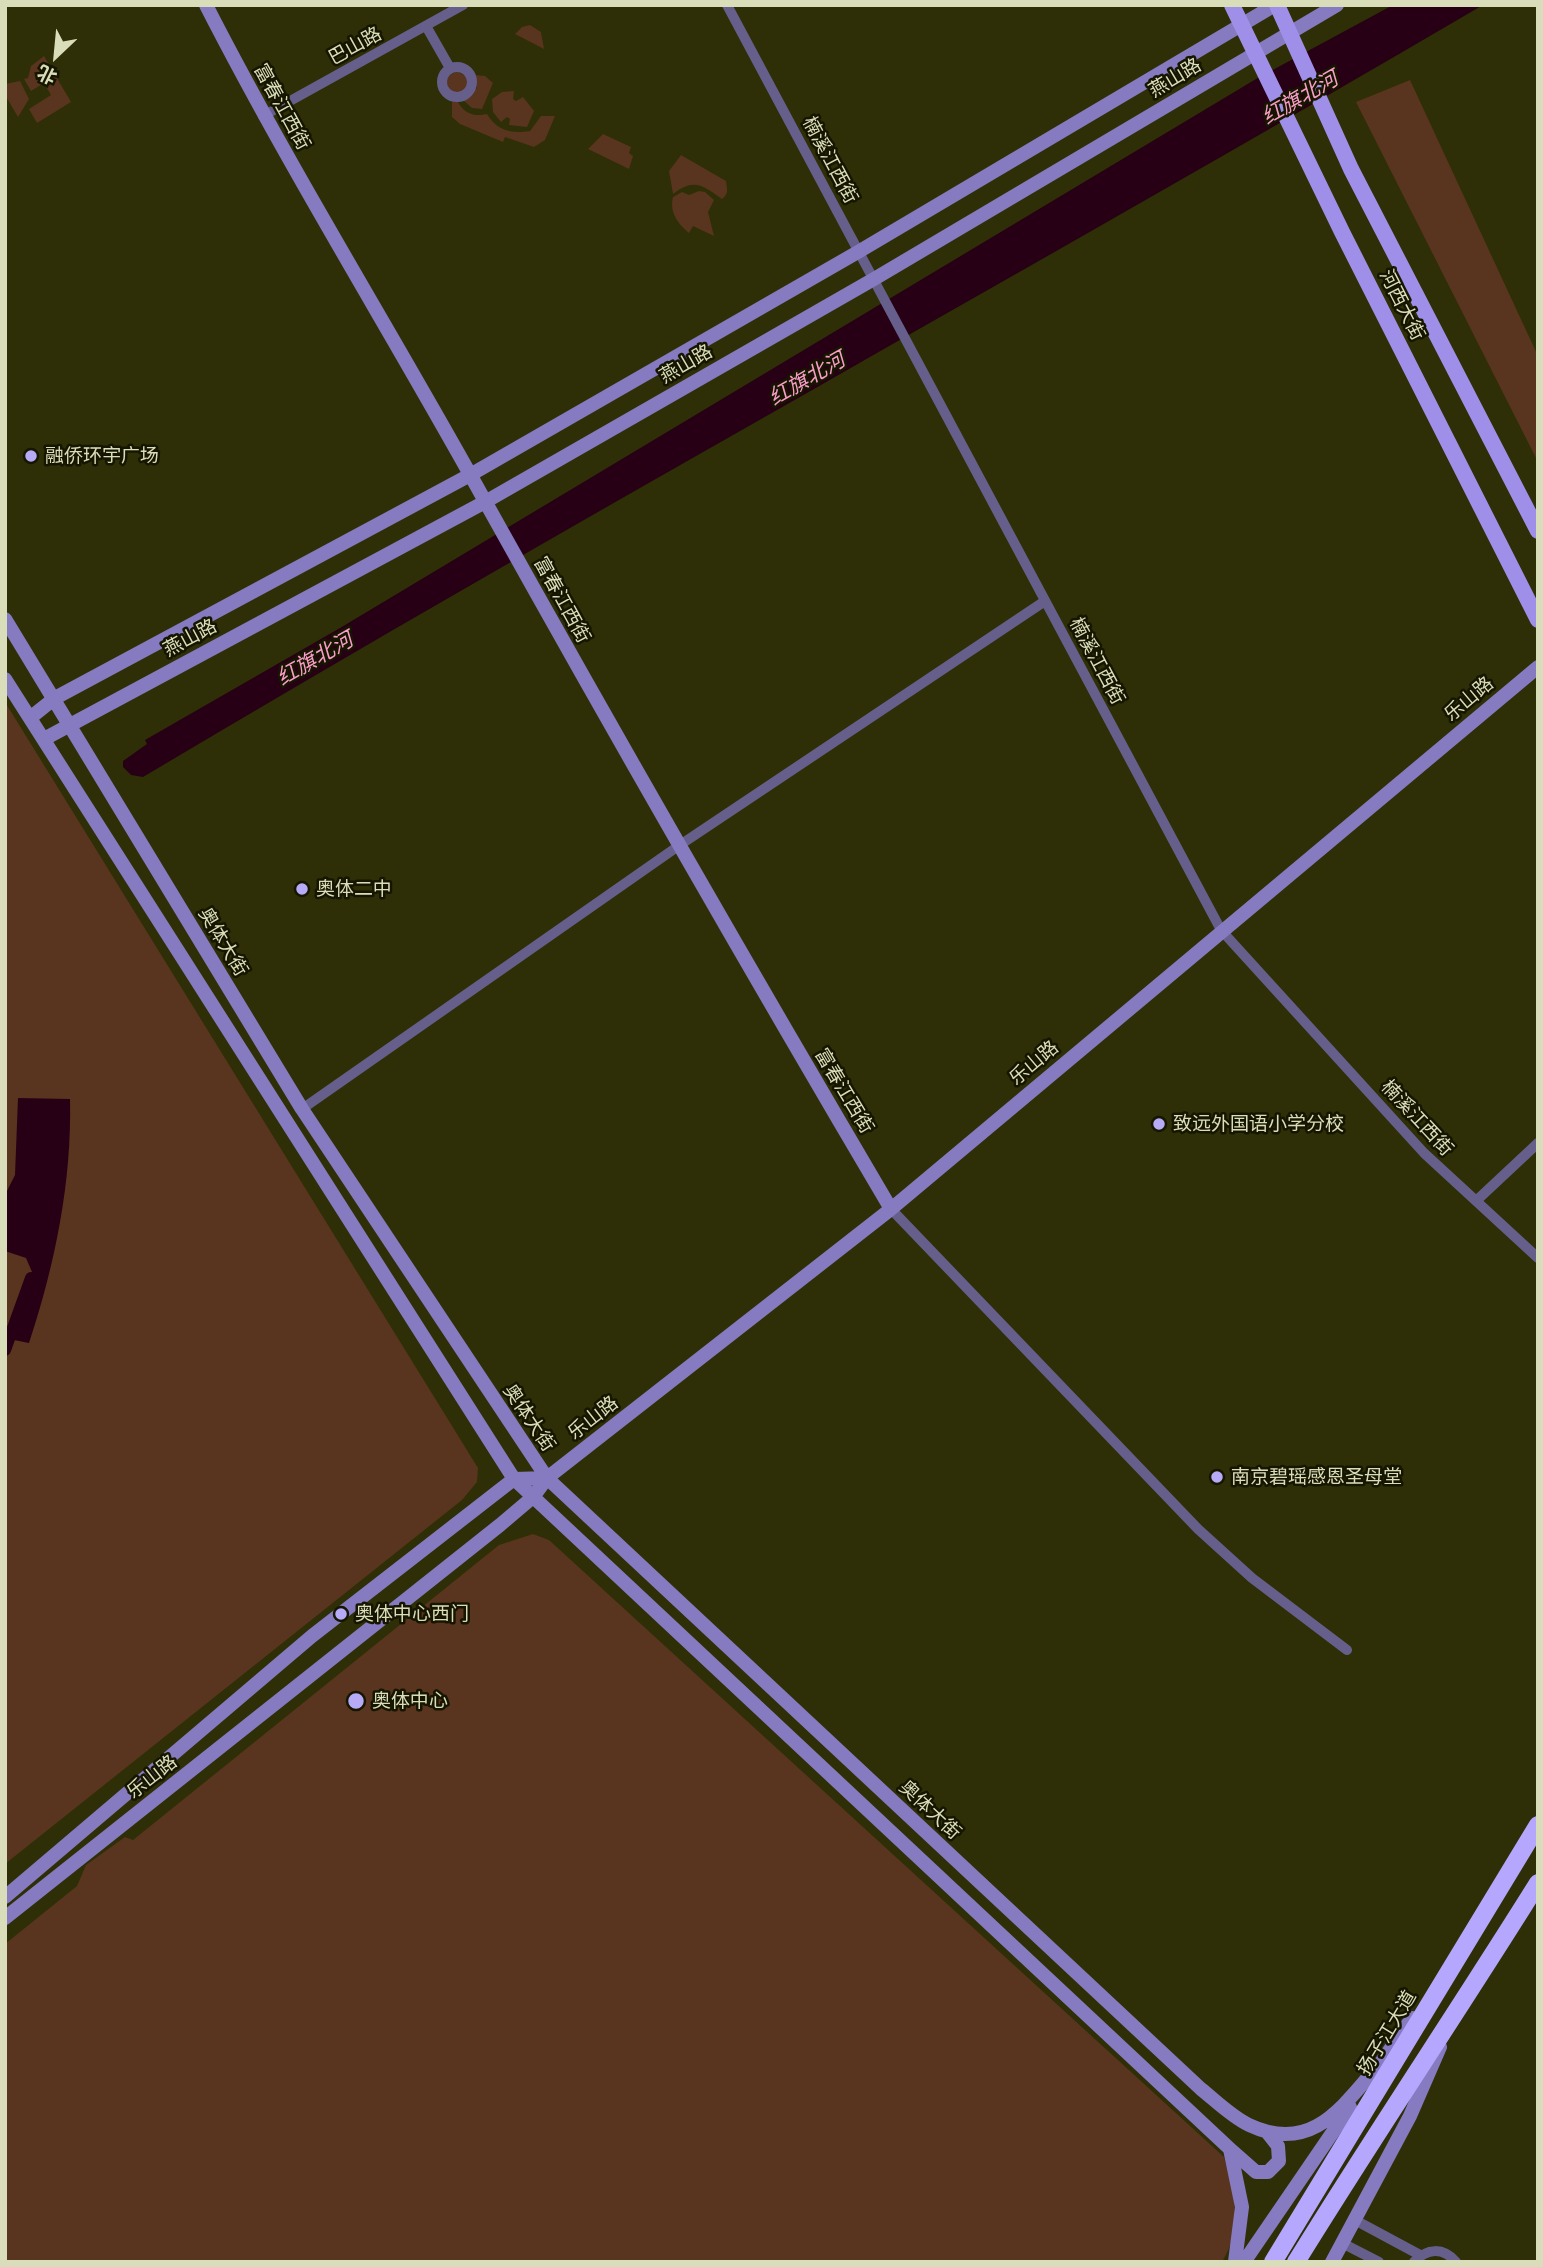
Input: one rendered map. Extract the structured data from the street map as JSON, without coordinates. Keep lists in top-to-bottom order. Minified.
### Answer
{"streets":{"highway":["扬子江大道"],"main road":["燕山路","富春江西街","河西大街","乐山路","奥体大街"],"street":["巴山路","楠溪江西街"]},"crossings":[["巴山路","富春江西街"],["燕山路","富春江西街"],["燕山路","楠溪江西街"],["燕山路","河西大街"],["燕山路","奥体大街"],["富春江西街","乐山路"],["楠溪江西街","乐山路"],["乐山路","奥体大街"]],"water":["红旗北河"],"places":["融侨环宇广场","奥体二中","致远外国语小学分校","南京碧瑶感恩圣母堂","奥体中心西门","奥体中心"],"north":"bottom left"}
